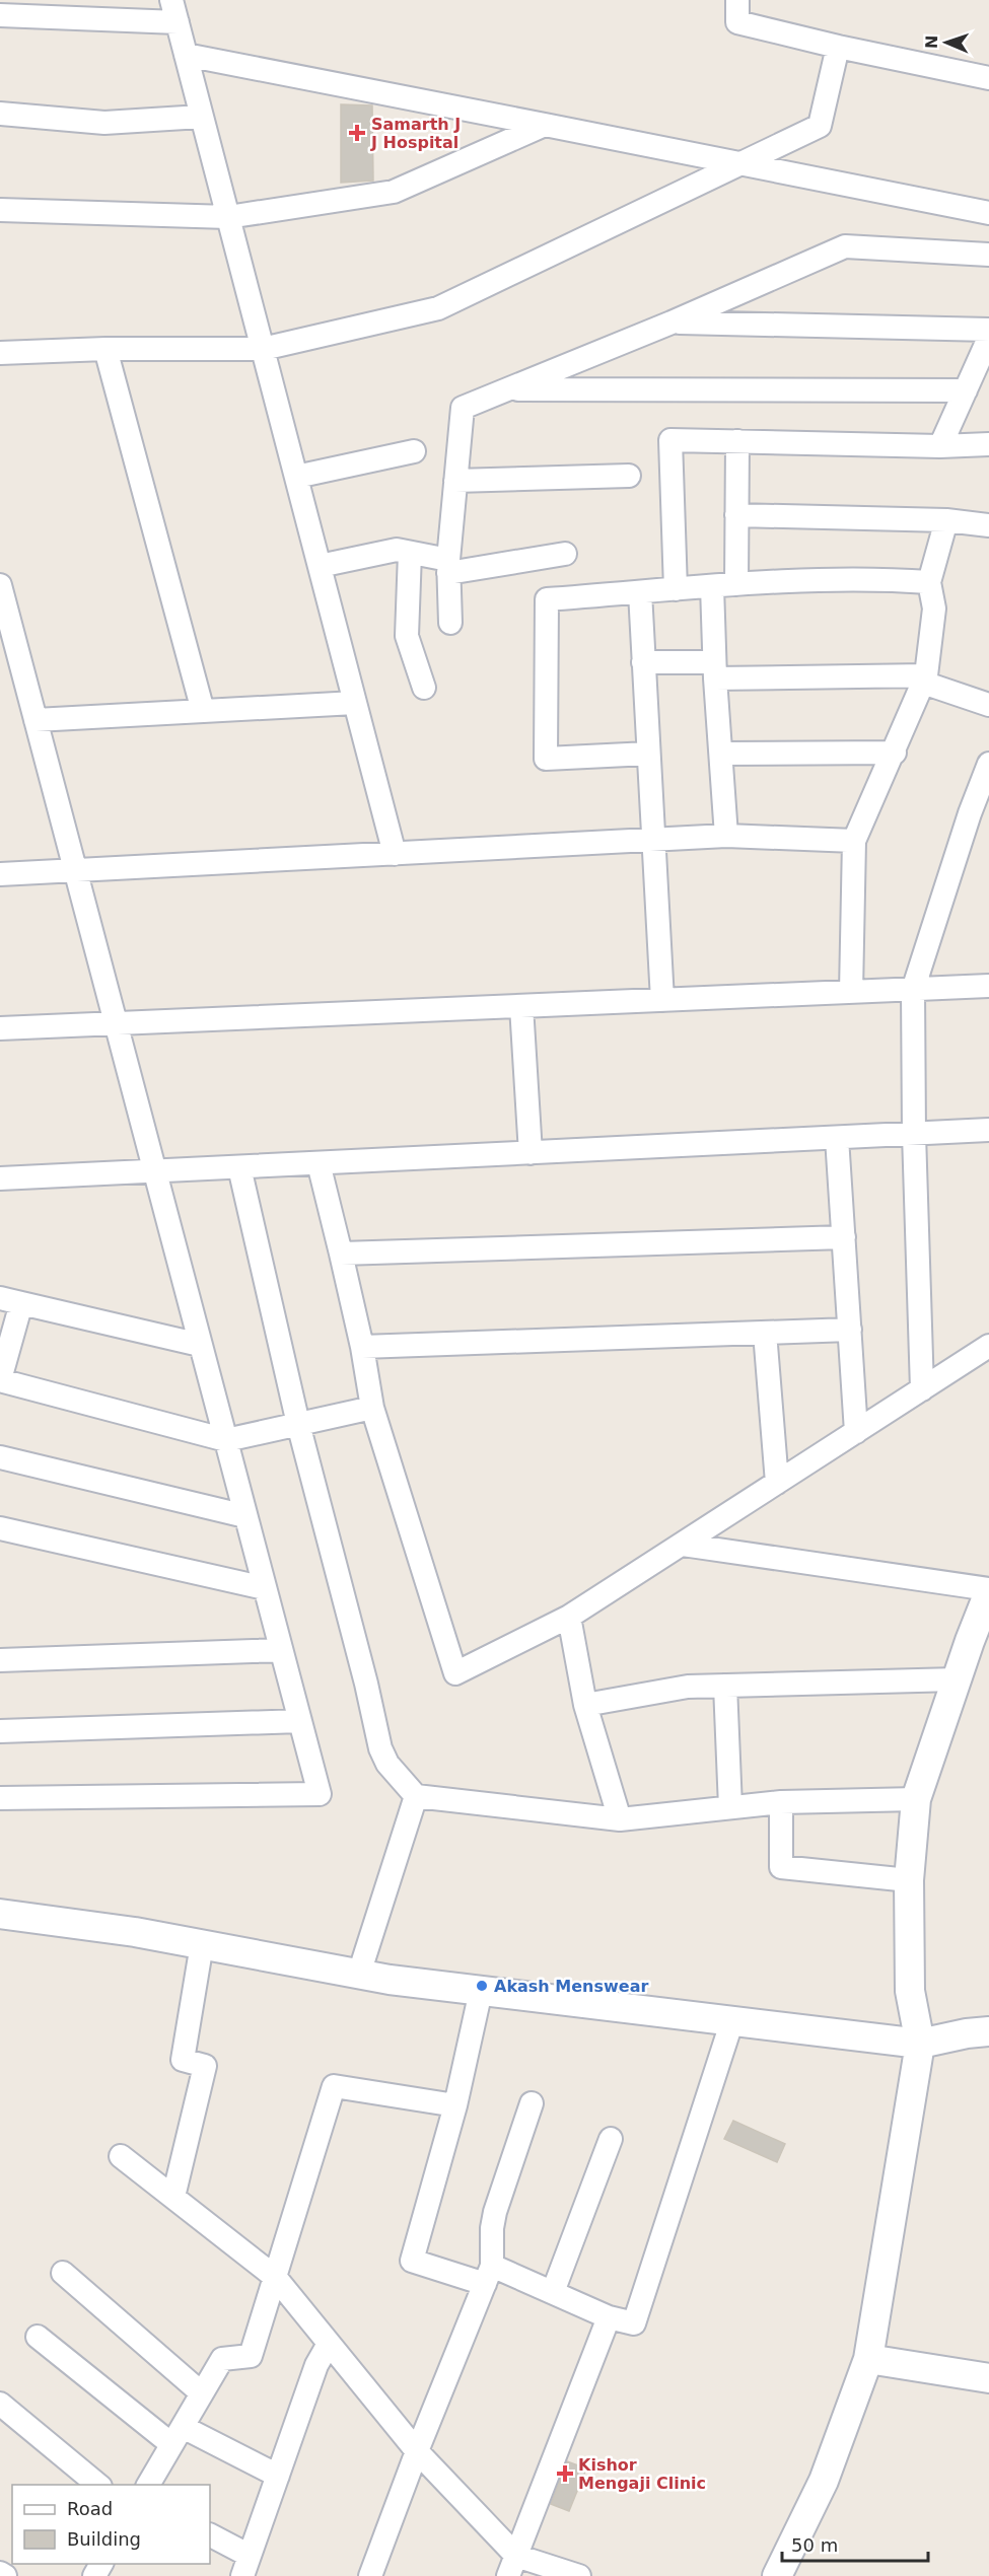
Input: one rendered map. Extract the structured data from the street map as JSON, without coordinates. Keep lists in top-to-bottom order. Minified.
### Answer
{"places":{"health":["Samarth J J Hospital","Kishor Mengaji Clinic"],"other":["Akash Menswear"]},"legend":["Road","Building"],"scale_bar":"50 m","north":"left"}
